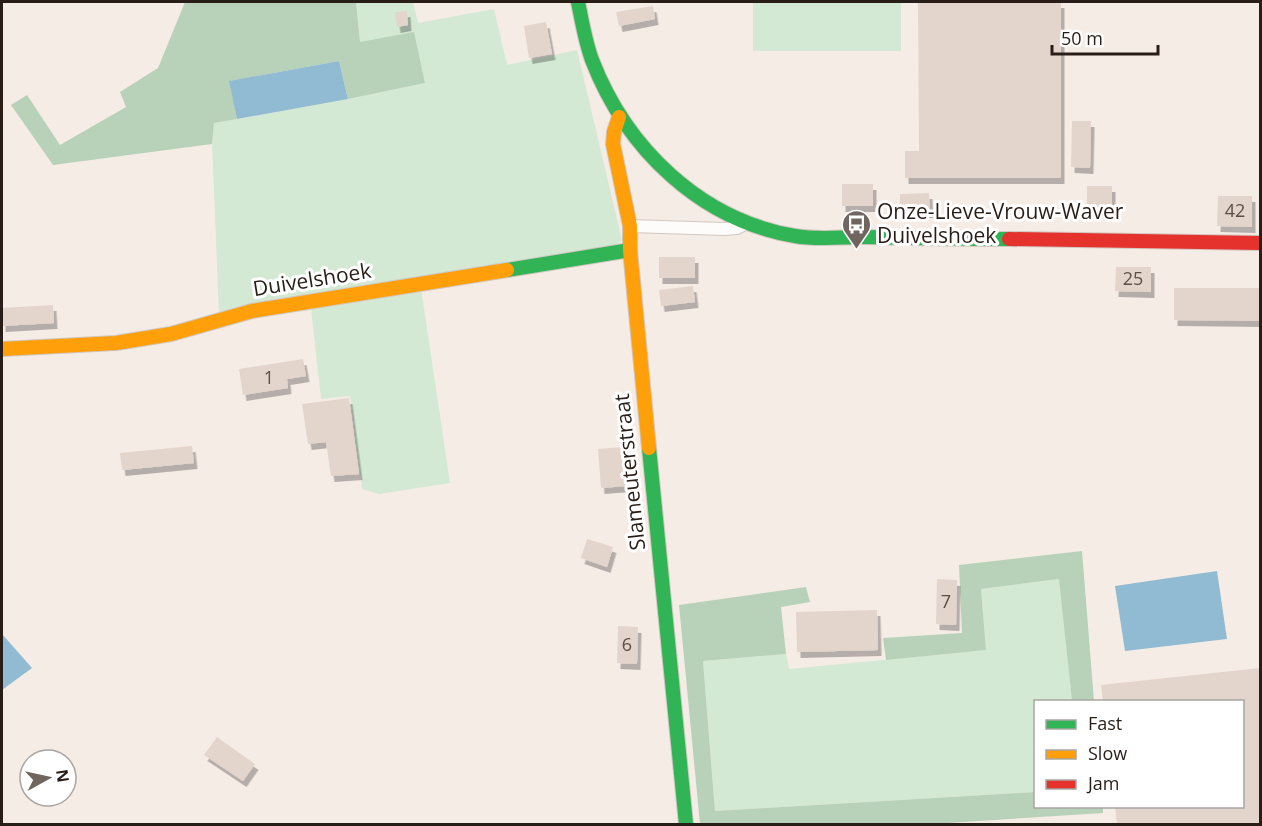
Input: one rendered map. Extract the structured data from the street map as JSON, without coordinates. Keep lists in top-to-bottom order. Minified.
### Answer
{"streets":{"street":["Duivelshoek","Slameuterstraat"]},"crossings":[["Duivelshoek","Slameuterstraat"]],"places":{"bus stop":["Onze-Lieve-Vrouw-Waver Duivelshoek"]},"house_numbers":["42","25","1","7","6"],"legend":["Fast","Slow","Jam"],"scale_bar":"50 m","north":"right"}
